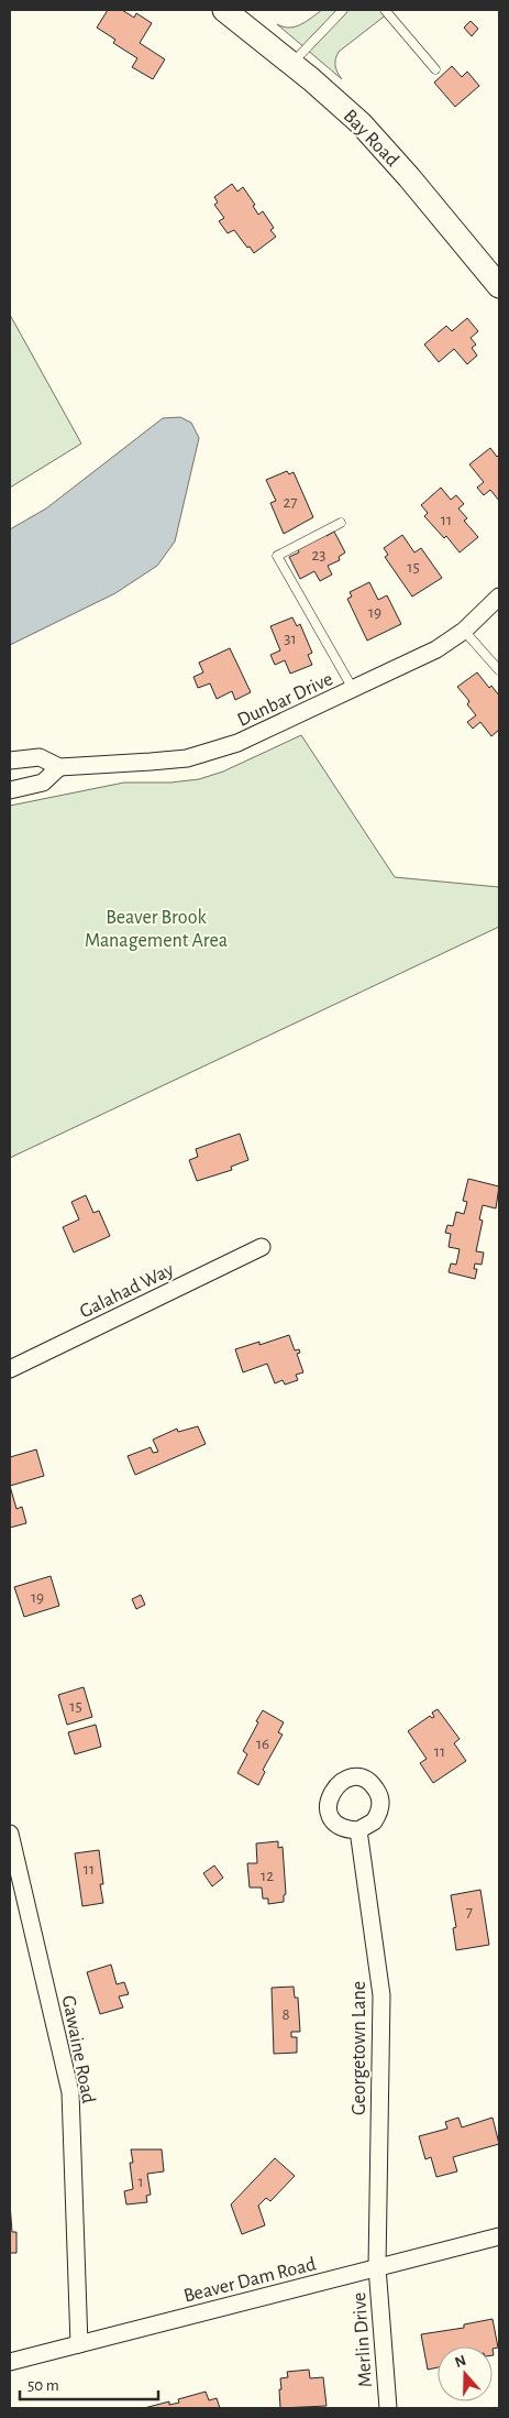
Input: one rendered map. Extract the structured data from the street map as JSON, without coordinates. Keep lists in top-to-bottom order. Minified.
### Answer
{"streets":{"main road":["Bay Road"],"street":["Dunbar Drive","Galahad Way","Georgetown Lane","Gawaine Road","Beaver Dam Road","Merlin Drive"]},"crossings":[["Georgetown Lane","Beaver Dam Road"],["Georgetown Lane","Merlin Drive"],["Gawaine Road","Beaver Dam Road"],["Beaver Dam Road","Merlin Drive"]],"parks":["Beaver Brook Management Area"],"house_numbers":["27","11","23","15","19","31","19","15","16","11","11","12","7","8","1"],"scale_bar":"50 m","north":"top"}
